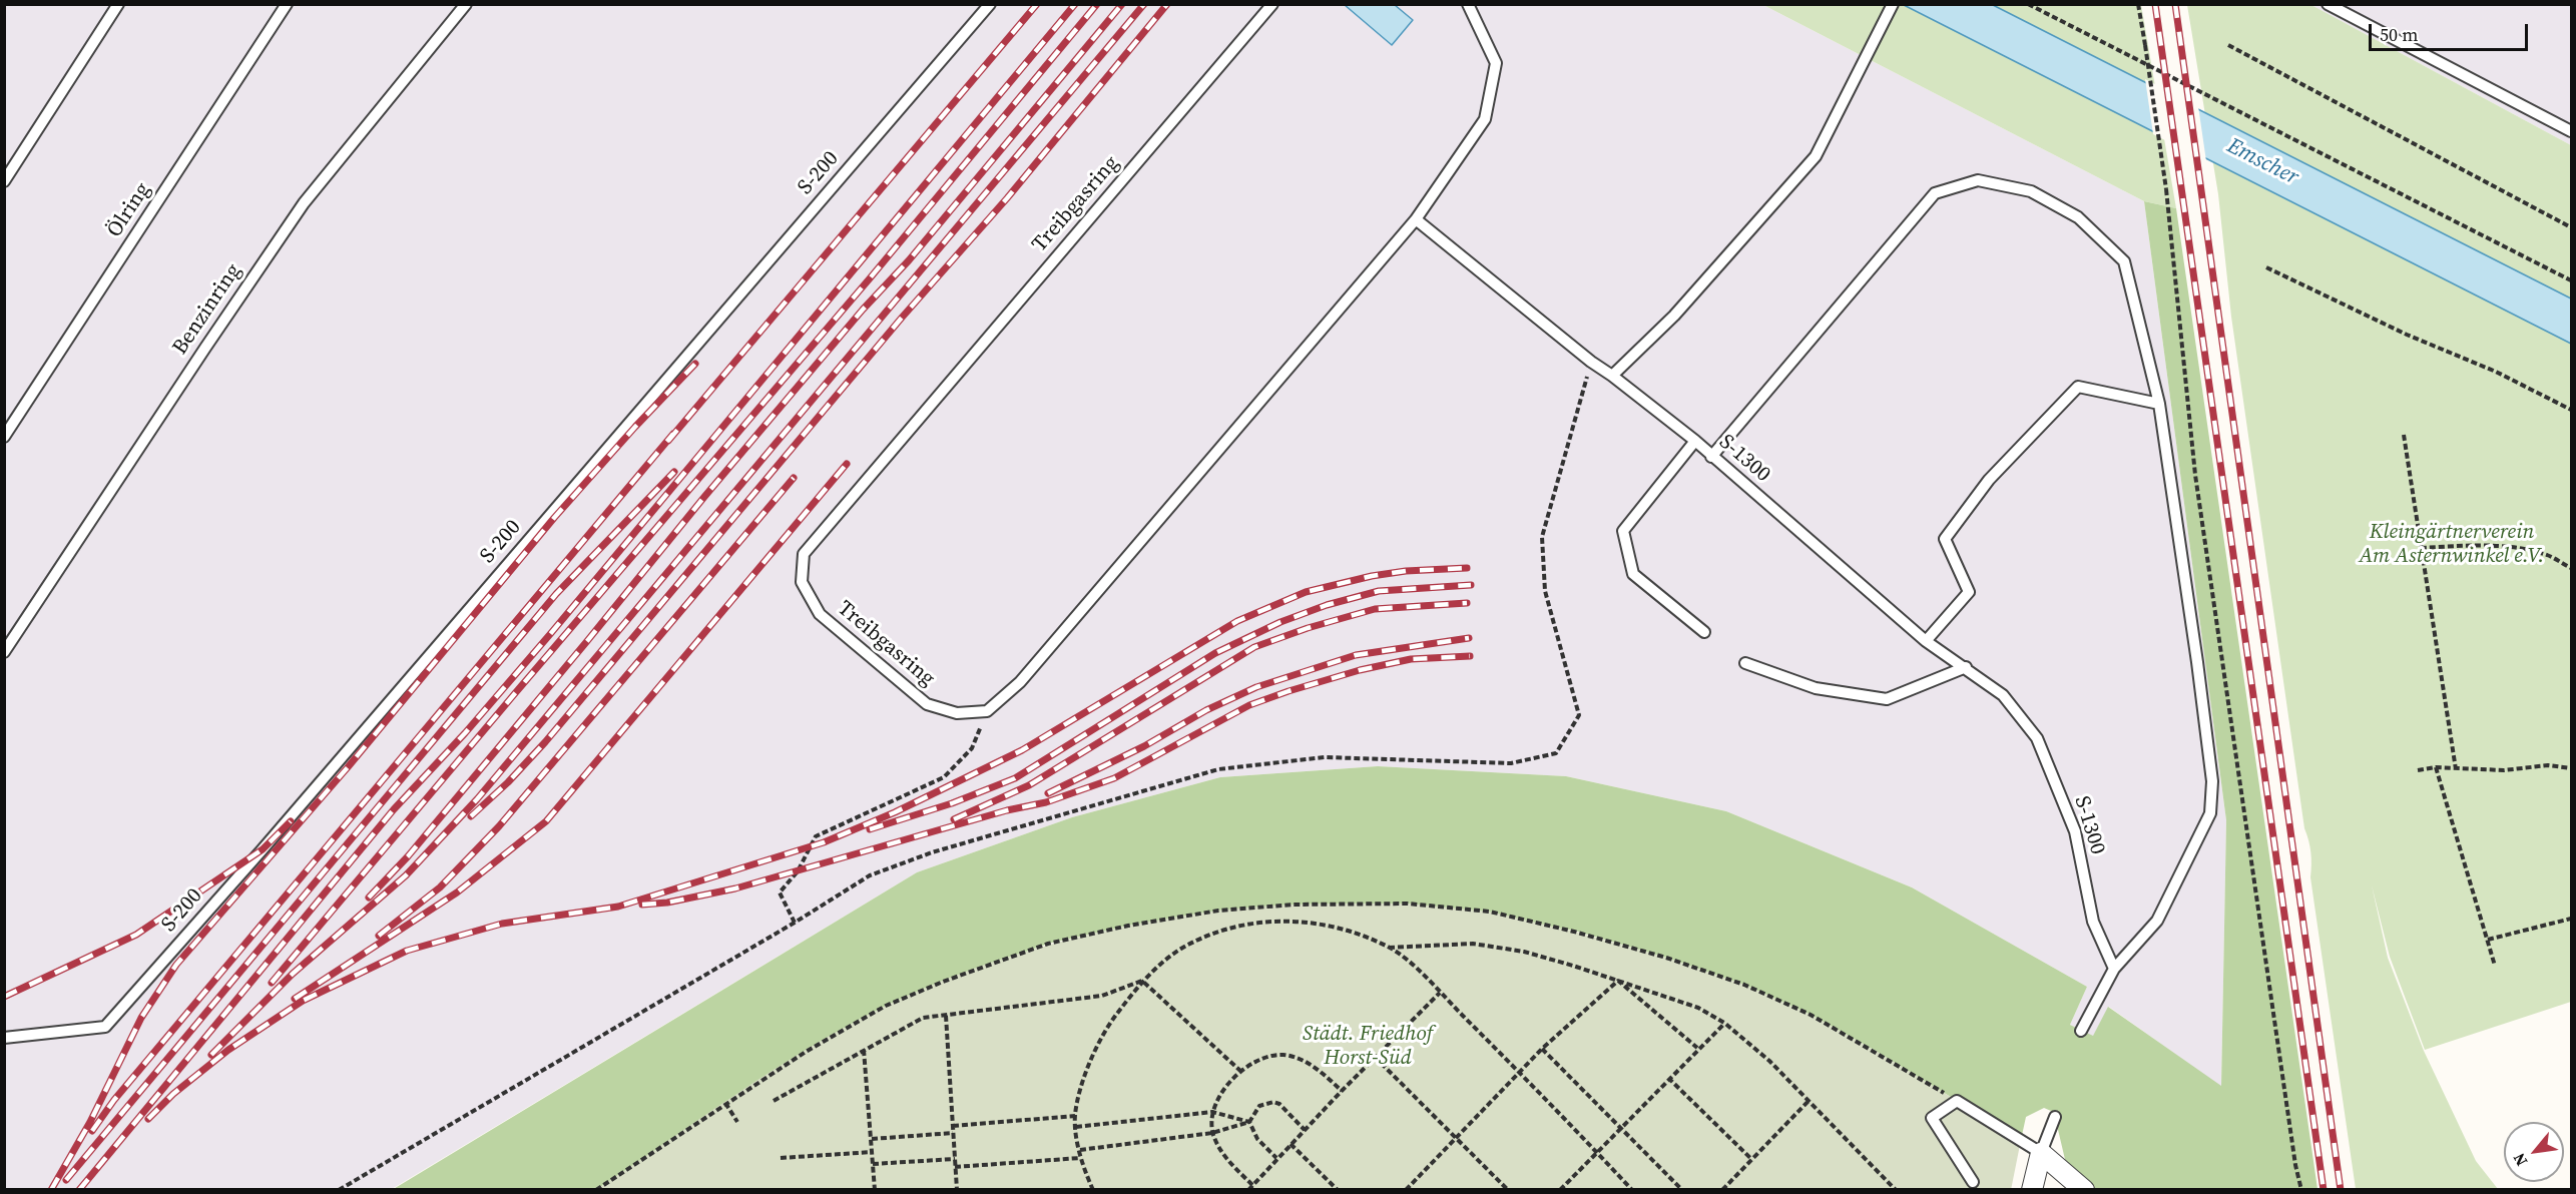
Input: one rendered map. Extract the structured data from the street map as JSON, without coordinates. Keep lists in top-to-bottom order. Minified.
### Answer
{"streets":{"lane":["S-200","Treibgasring","Ölring","Benzinring","S-1300"]},"water":["Emscher"],"parks":["Kleingärtnerverein Am Asternwinkel e.V.","Städt. Friedhof Horst-Süd"],"scale_bar":"50 m","north":"bottom left"}
